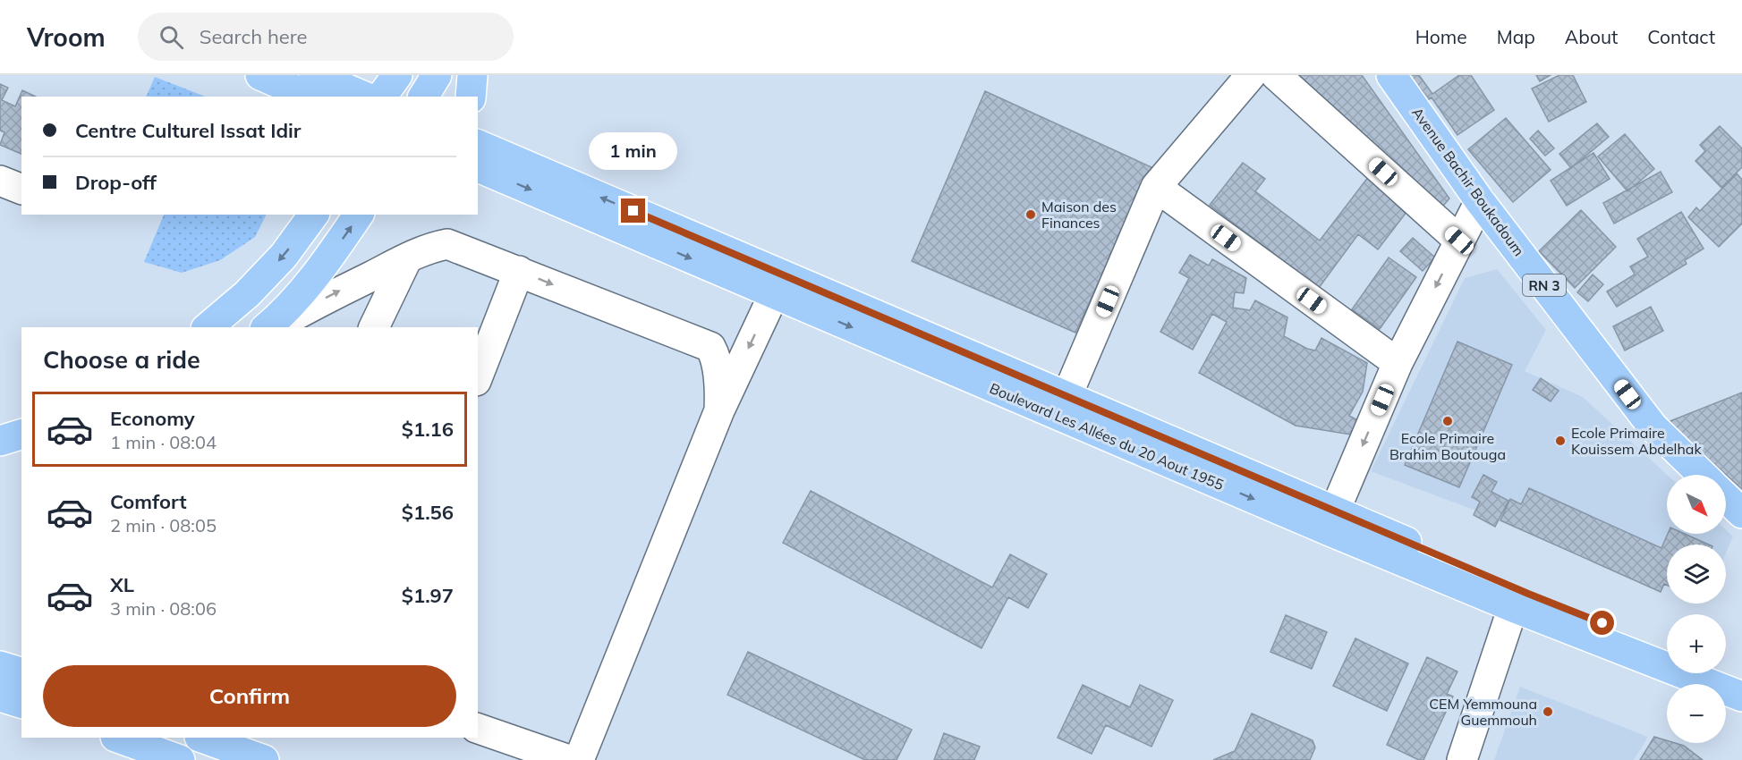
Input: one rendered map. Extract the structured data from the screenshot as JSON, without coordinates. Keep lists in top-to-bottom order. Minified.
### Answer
{"streets":{"main road":["Avenue Bachir Boukadoum","RN 3","Boulevard Les Allées du 20 Aout 1955"]},"places":["Maison des Finances","Ecole Primaire Brahim Boutouga","Ecole Primaire Kouissem Abdelhak","CEM Yemmouna Guemmouh"],"north":"bottom right","page":{"header":"Vroom","search":"Search here","nav":["Home","Map","About","Contact"],"banner":["Centre Culturel Issat Idir","Drop-off"],"bubble":"1 min","heading":"Choose a ride","list":[{"name":"Economy","note":"1 min · 08:04","value":"$1.16"},{"name":"Comfort","note":"2 min · 08:05","value":"$1.56"},{"name":"XL","note":"3 min · 08:06","value":"$1.97"}],"map_buttons":["+","−"],"buttons":"Confirm"}}
